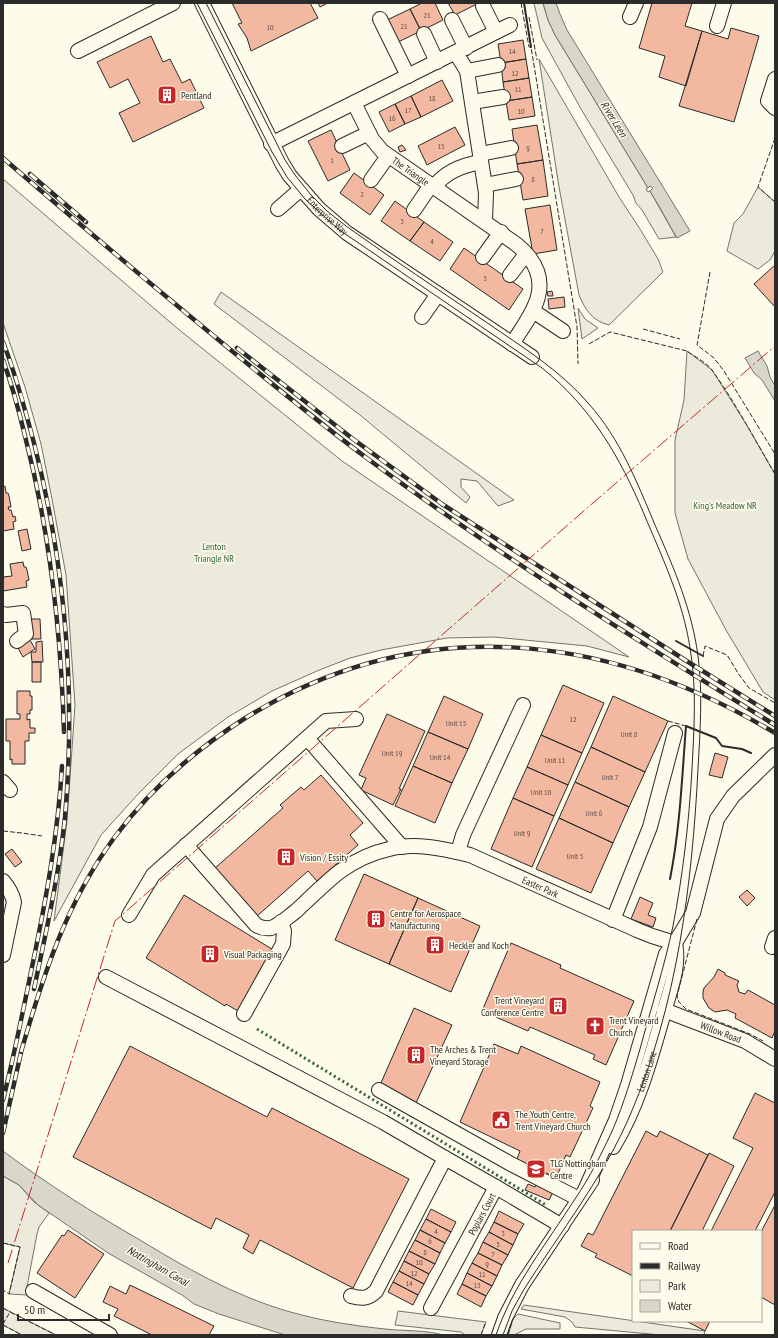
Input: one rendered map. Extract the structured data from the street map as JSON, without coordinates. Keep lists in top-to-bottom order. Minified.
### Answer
{"streets":{"street":["The Triangle","Enterprise Way","Easter Park","Willow Road","Lenton Lane","Poplars Court"]},"crossings":[["The Triangle","Enterprise Way"],["Easter Park","Lenton Lane"],["Willow Road","Lenton Lane"],["Lenton Lane","Poplars Court"]],"water":["River Leen","Nottingham Canal"],"parks":["King's Meadow NR","Lenton Triangle NR"],"places":{"building":["Pentland","Vision / Essity","Centre for Aerospace Manufacturing","Heckler and Koch","Visual Packaging","Trent Vineyard Conference Centre","The Arches & Trent Vineyard Storage"],"church":["Trent Vineyard Church"],"public building":["The Youth Centre, Trent Vineyard Church"],"school or university":["TLG Nottingham Centre"]},"house_numbers":["21","21","10","14","12","11","18","17","10","16","15","9","1","8","2","3","7","4","5","12","Unit 15","Unit 8","Unit 19","Unit 14","Unit 11","Unit 7","Unit 10","Unit 6","Unit 9","Unit 5","4","3","6","5","8","7","10","9","12","11","14","13"],"legend":["Road","Railway","Park","Water"],"scale_bar":"50 m"}
